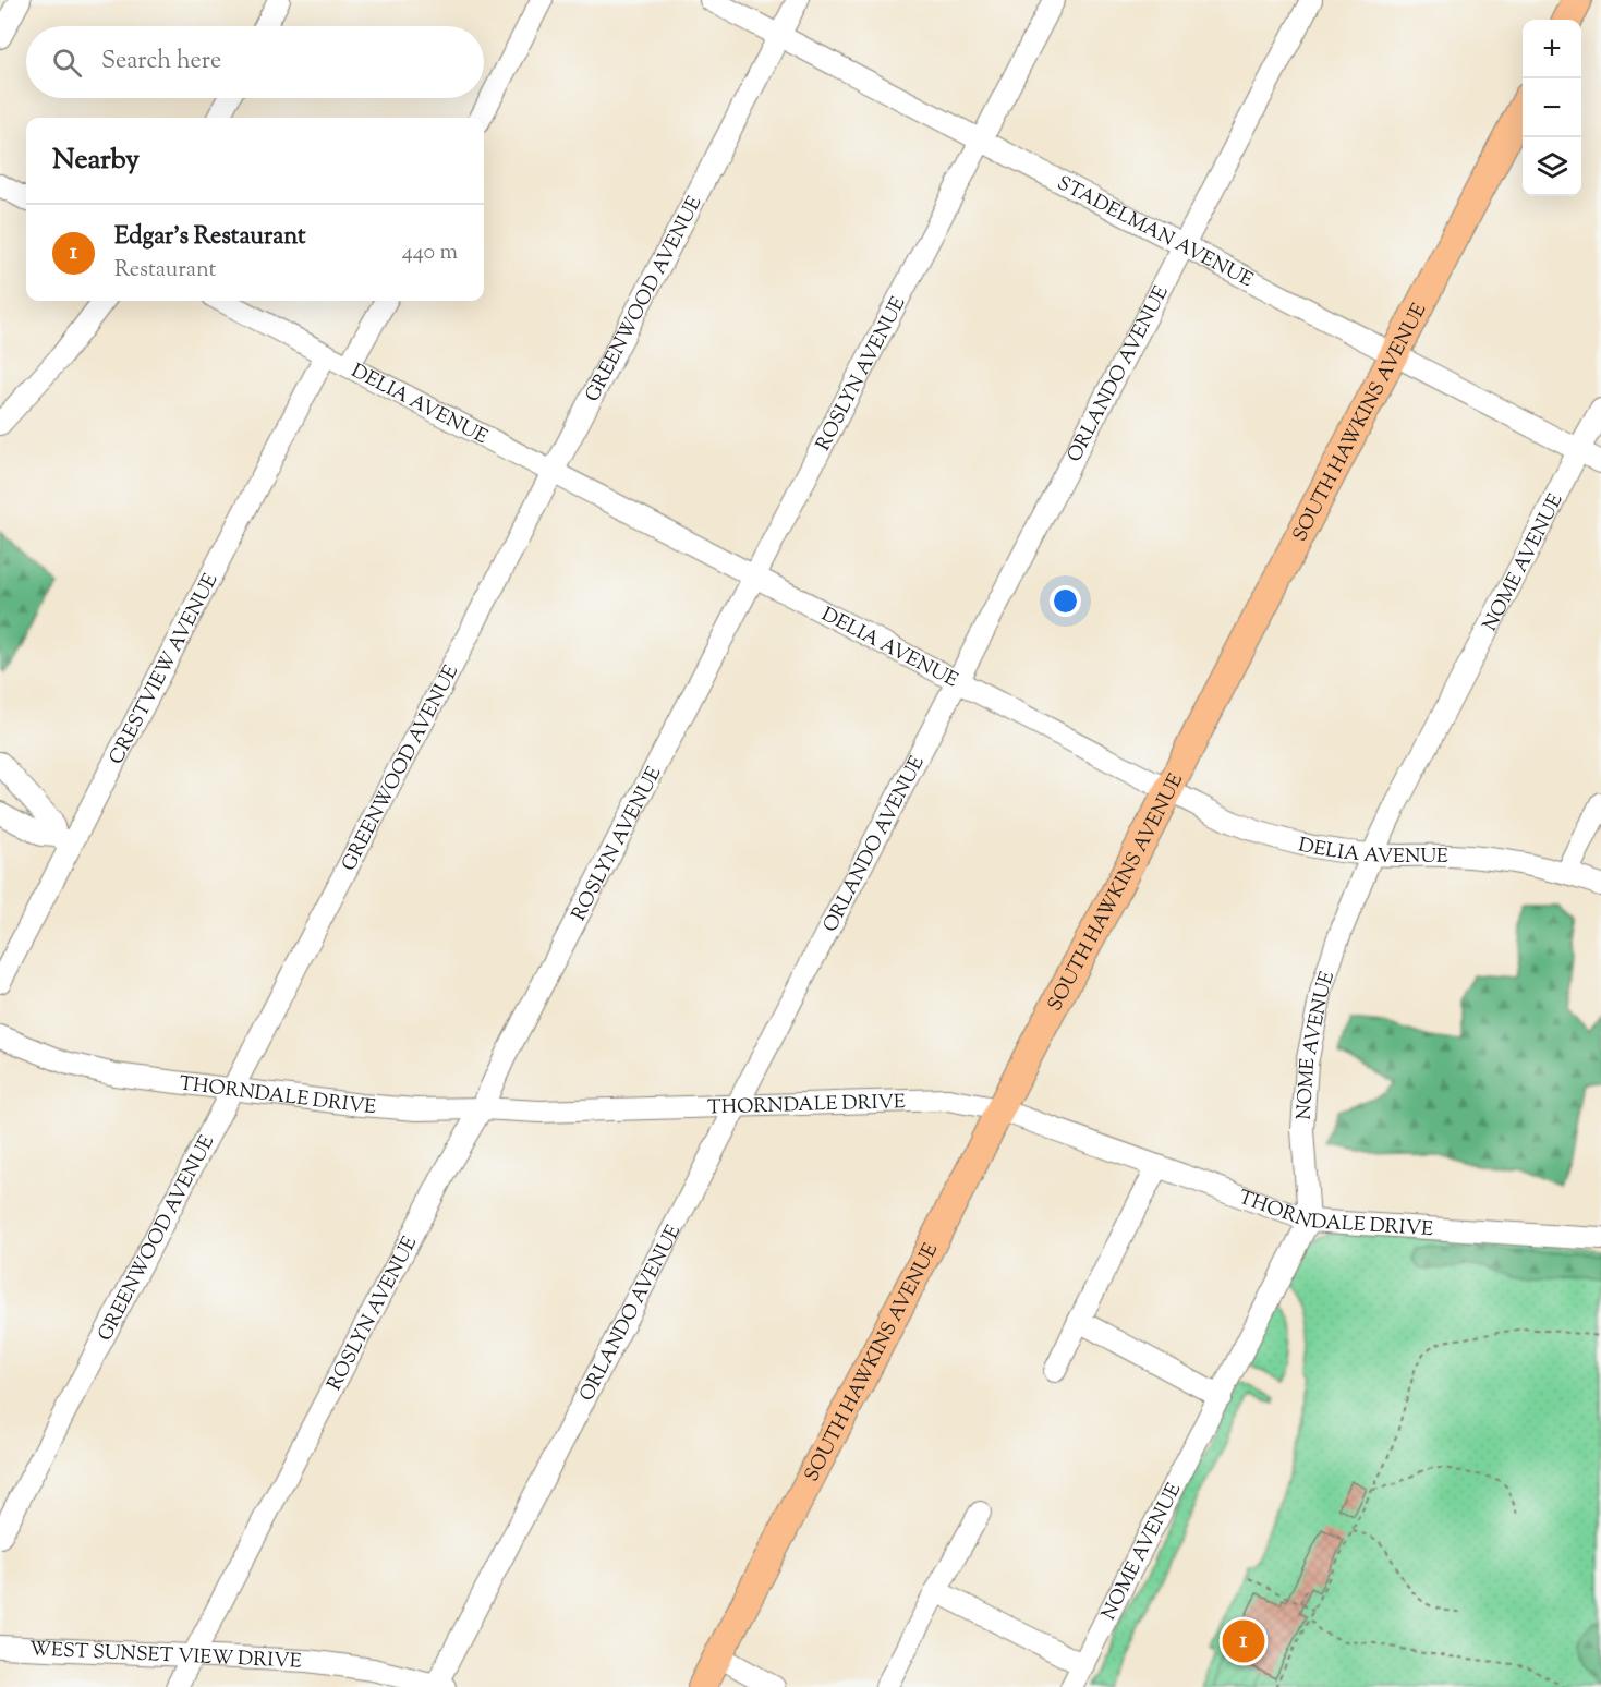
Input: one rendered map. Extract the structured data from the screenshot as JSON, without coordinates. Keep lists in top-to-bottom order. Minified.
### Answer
{"streets":{"main road":["SOUTH HAWKINS AVENUE"],"street":["STADELMAN AVENUE","GREENWOOD AVENUE","ROSLYN AVENUE","ORLANDO AVENUE","DELIA AVENUE","NOME AVENUE","CRESTVIEW AVENUE","THORNDALE DRIVE","WEST SUNSET VIEW DRIVE"]},"crossings":[["STADELMAN AVENUE","GREENWOOD AVENUE"],["STADELMAN AVENUE","ROSLYN AVENUE"],["STADELMAN AVENUE","ORLANDO AVENUE"],["STADELMAN AVENUE","SOUTH HAWKINS AVENUE"],["STADELMAN AVENUE","NOME AVENUE"],["GREENWOOD AVENUE","DELIA AVENUE"],["GREENWOOD AVENUE","THORNDALE DRIVE"],["ROSLYN AVENUE","DELIA AVENUE"],["ROSLYN AVENUE","THORNDALE DRIVE"],["ROSLYN AVENUE","WEST SUNSET VIEW DRIVE"],["ORLANDO AVENUE","DELIA AVENUE"],["ORLANDO AVENUE","THORNDALE DRIVE"],["ORLANDO AVENUE","WEST SUNSET VIEW DRIVE"],["DELIA AVENUE","SOUTH HAWKINS AVENUE"],["DELIA AVENUE","NOME AVENUE"],["DELIA AVENUE","CRESTVIEW AVENUE"],["SOUTH HAWKINS AVENUE","THORNDALE DRIVE"],["NOME AVENUE","THORNDALE DRIVE"]],"page":{"map_buttons":["+","−"],"search":"Search here","heading":"Nearby","list":[{"mark":"1","name":"Edgar's Restaurant","note":"Restaurant","value":"440 m"}],"pins":"1"}}
